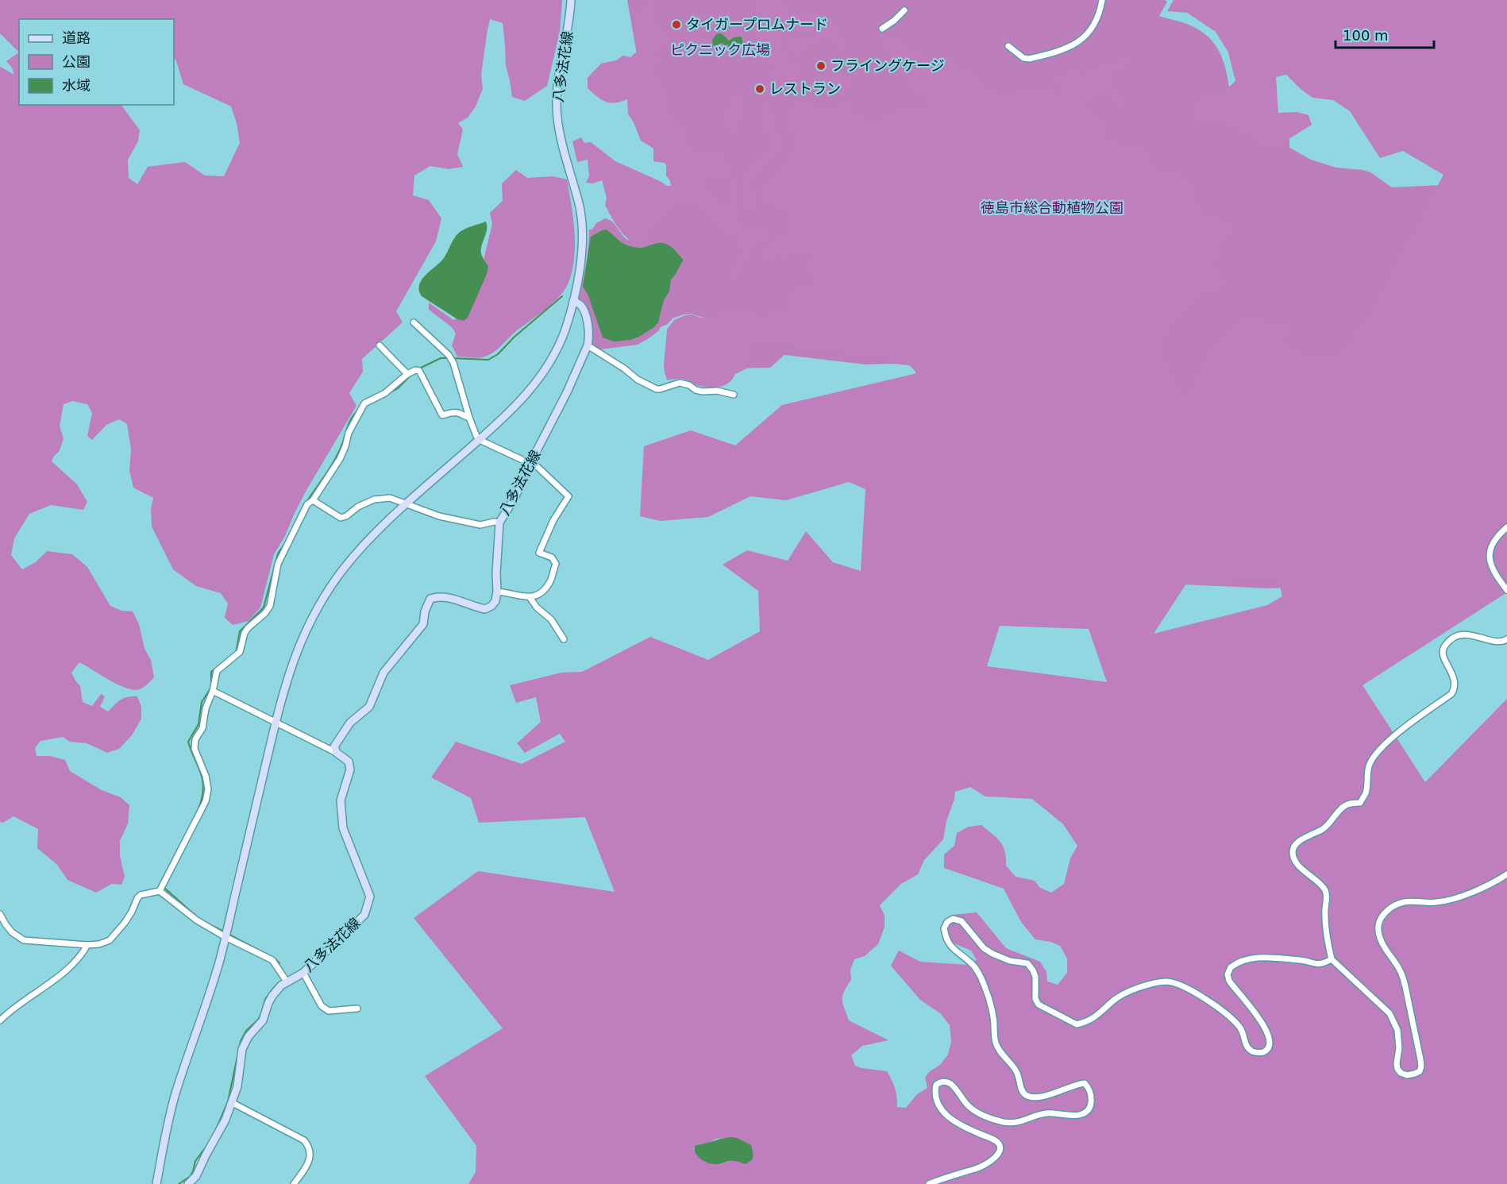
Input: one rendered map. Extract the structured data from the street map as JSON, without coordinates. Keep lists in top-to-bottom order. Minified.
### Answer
{"streets":{"main road":["八多法花線"]},"parks":["ピクニック広場","徳島市総合動植物公園"],"places":["タイガープロムナード","フライングケージ","レストラン"],"legend":["道路","公園","水域"],"scale_bar":"100 m"}
